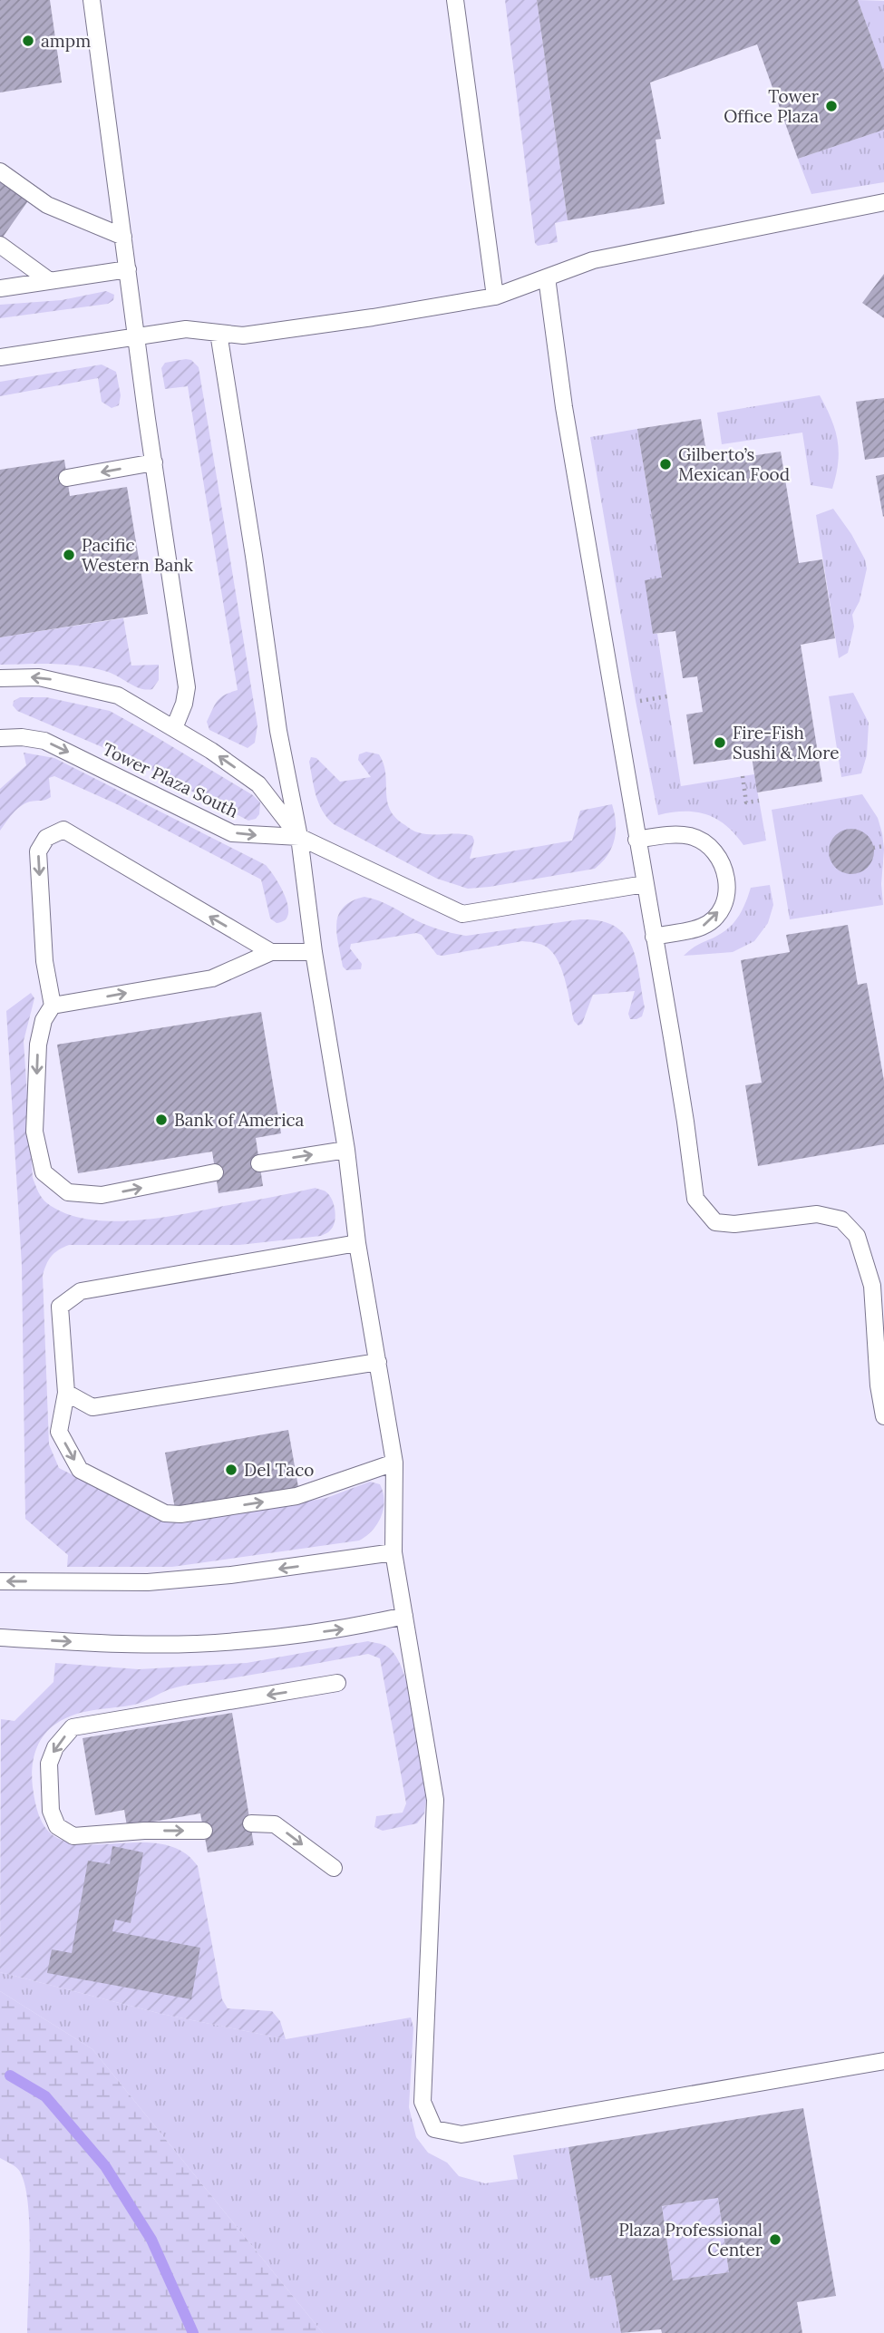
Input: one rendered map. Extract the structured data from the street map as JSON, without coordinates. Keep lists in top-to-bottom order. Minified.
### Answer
{"streets":{"lane":["Tower Plaza South"]},"places":["ampm","Tower Office Plaza","Gilberto’s Mexican Food","Pacific Western Bank","Fire-Fish Sushi & More","Bank of America","Del Taco","Plaza Professional Center"]}
